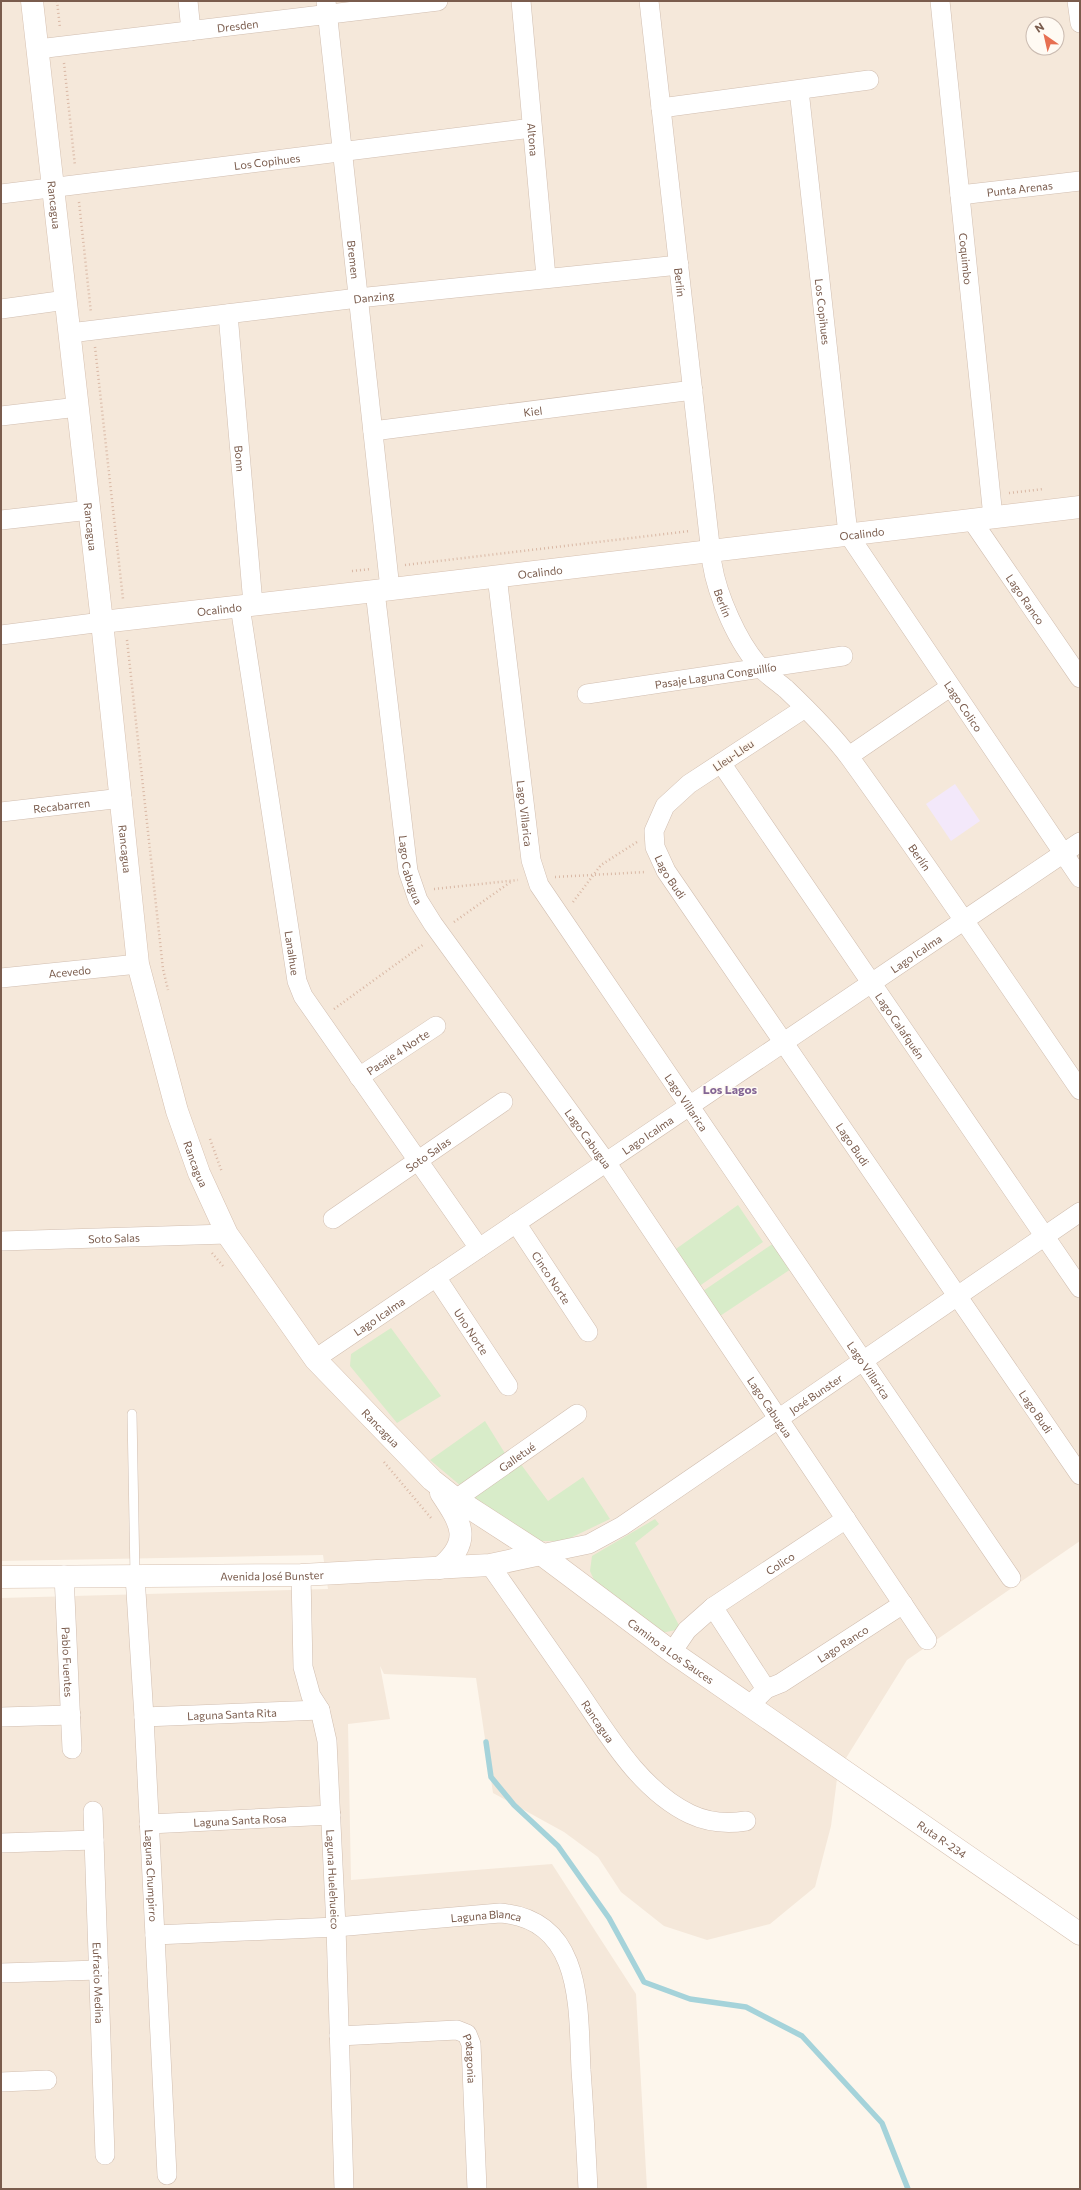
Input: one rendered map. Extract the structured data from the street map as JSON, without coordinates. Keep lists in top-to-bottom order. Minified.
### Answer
{"streets":{"main road":["Rancagua","Ocalindo","Avenida José Bunster","Camino a Los Sauces","Ruta R-234"],"street":["Dresden","Altona","Los Copihues","Punta Arenas","Bremen","Coquimbo","Berlín","Danzing","Kiel","Bonn","Lago Ranco","Pasaje Laguna Conguillío","Lago Colico","Lleu-Lleu","Recabarren","Lago Villarica","Lago Cabugua","Lago Budi","Lanalhue","Lago Icalma","Acevedo","Lago Calafquén","Pasaje 4 Norte","Soto Salas","Cinco Norte","Uno Norte","José Bunster","Galletué","Colico","Pablo Fuentes","Laguna Santa Rita","Laguna Santa Rosa","Laguna Chumpirro","Laguna Huelehueico","Laguna Blanca","Eufracio Medina","Patagonia"]},"crossings":[["Dresden","Rancagua"],["Dresden","Bremen"],["Altona","Los Copihues"],["Altona","Danzing"],["Los Copihues","Rancagua"],["Los Copihues","Bremen"],["Los Copihues","Ocalindo"],["Los Copihues","Lago Colico"],["Punta Arenas","Coquimbo"],["Rancagua","Danzing"],["Rancagua","Ocalindo"],["Rancagua","Recabarren"],["Rancagua","Lago Icalma"],["Rancagua","Acevedo"],["Rancagua","Soto Salas"],["Rancagua","José Bunster"],["Rancagua","Galletué"],["Rancagua","Avenida José Bunster"],["Rancagua","Camino a Los Sauces"],["Bremen","Danzing"],["Bremen","Kiel"],["Bremen","Ocalindo"],["Bremen","Lago Cabugua"],["Coquimbo","Ocalindo"],["Berlín","Danzing"],["Berlín","Kiel"],["Berlín","Ocalindo"],["Berlín","Pasaje Laguna Conguillío"],["Berlín","Lleu-Lleu"],["Berlín","Lago Icalma"],["Danzing","Bonn"],["Bonn","Ocalindo"],["Bonn","Lanalhue"],["Ocalindo","Lago Ranco"],["Ocalindo","Lago Colico"],["Ocalindo","Lago Villarica"],["Ocalindo","Lago Cabugua"],["Ocalindo","Lanalhue"],["Lago Ranco","Lago Cabugua"],["Lago Ranco","Camino a Los Sauces"],["Lago Colico","Lago Icalma"],["Lleu-Lleu","Lago Budi"],["Lleu-Lleu","Lago Calafquén"],["Lago Villarica","Lago Icalma"],["Lago Villarica","José Bunster"],["Lago Cabugua","Lago Icalma"],["Lago Cabugua","José Bunster"],["Lago Cabugua","Colico"],["Lago Budi","Lago Icalma"],["Lago Budi","José Bunster"],["Lanalhue","Lago Icalma"],["Lanalhue","Pasaje 4 Norte"],["Lanalhue","Soto Salas"],["Lago Icalma","Lago Calafquén"],["Lago Icalma","Cinco Norte"],["Lago Icalma","Uno Norte"],["Lago Calafquén","José Bunster"],["José Bunster","Avenida José Bunster"],["José Bunster","Camino a Los Sauces"],["Colico","Camino a Los Sauces"],["Avenida José Bunster","Camino a Los Sauces"],["Avenida José Bunster","Pablo Fuentes"],["Avenida José Bunster","Laguna Chumpirro"],["Avenida José Bunster","Laguna Huelehueico"],["Camino a Los Sauces","Ruta R-234"],["Laguna Santa Rita","Laguna Chumpirro"],["Laguna Santa Rita","Laguna Huelehueico"],["Laguna Santa Rosa","Laguna Chumpirro"],["Laguna Santa Rosa","Laguna Huelehueico"],["Laguna Chumpirro","Laguna Blanca"],["Laguna Huelehueico","Laguna Blanca"],["Laguna Huelehueico","Patagonia"]],"districts":["Los Lagos"],"north":"top left"}
